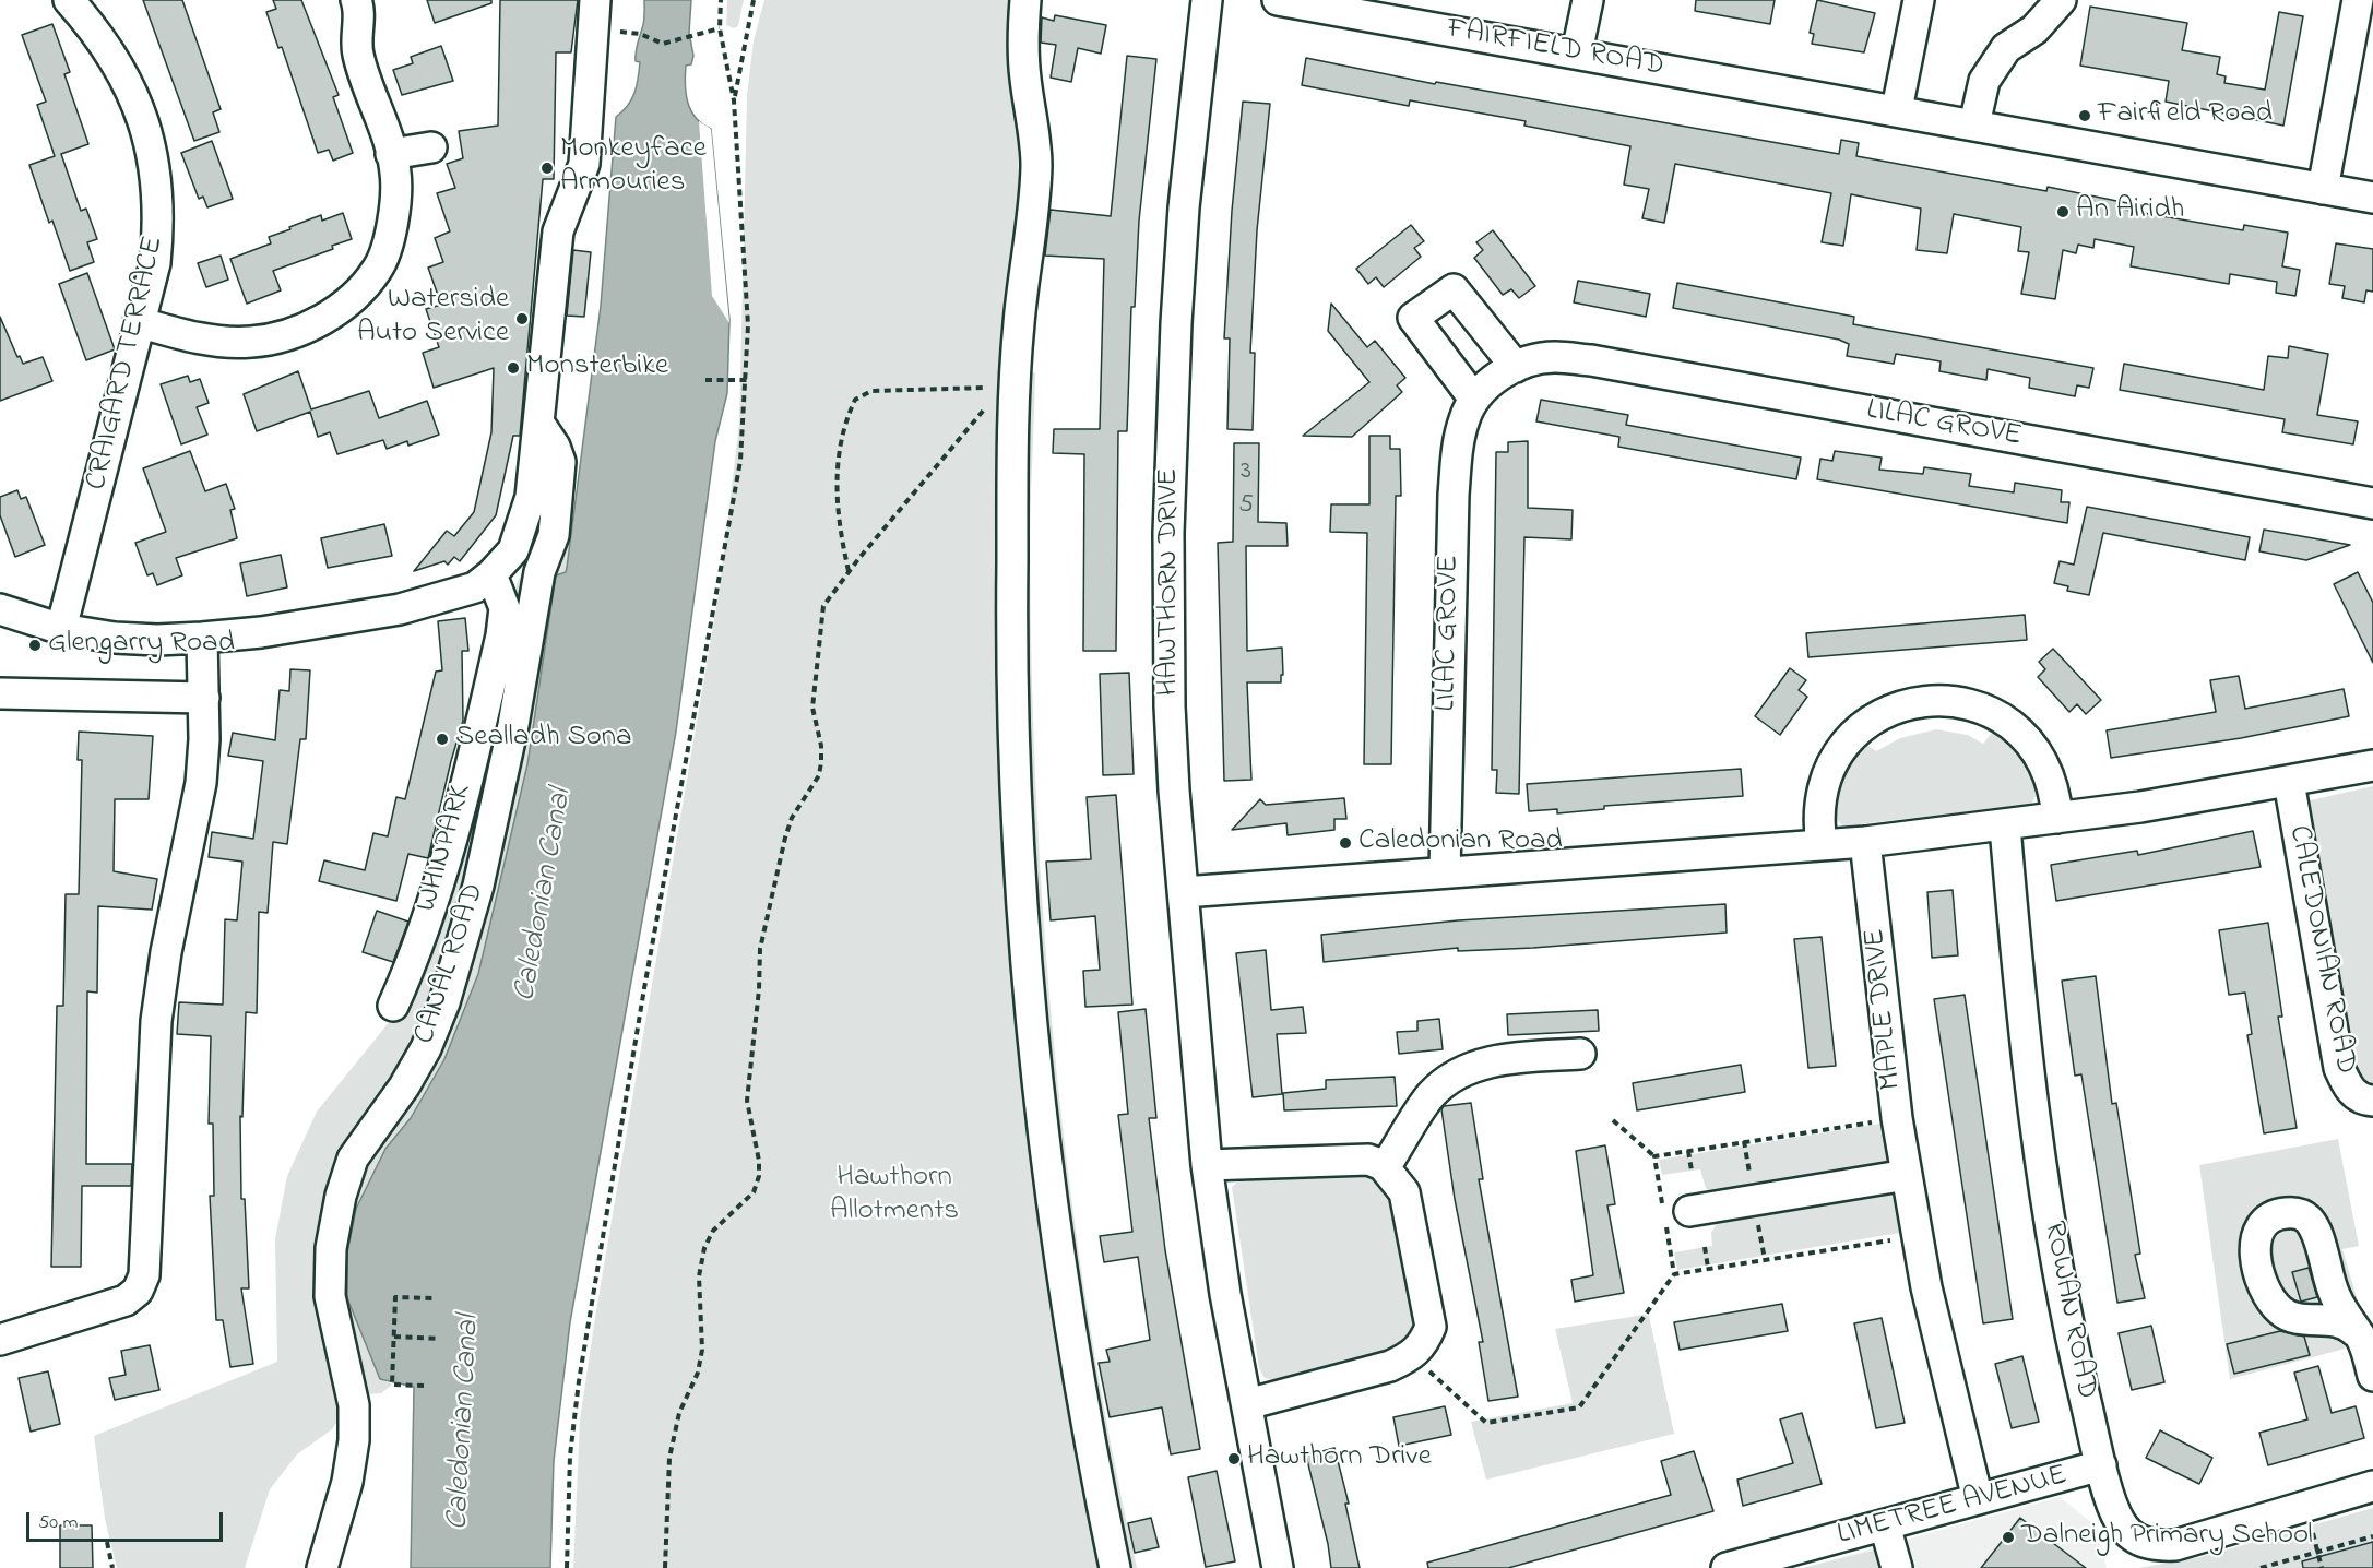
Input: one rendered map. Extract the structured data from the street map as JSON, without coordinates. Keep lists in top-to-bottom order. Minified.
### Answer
{"streets":{"street":["FAIRFIELD ROAD","CRAIGARD TERRACE","LILAC GROVE","HAWTHORN DRIVE","WHINPARK","CALEDONIAN ROAD","CANAL ROAD","MAPLE DRIVE","ROWAN ROAD","LIMETREE AVENUE"]},"crossings":[["MAPLE DRIVE","LIMETREE AVENUE"],["ROWAN ROAD","LIMETREE AVENUE"]],"water":["Caledonian Canal"],"parks":["Hawthorn Allotments"],"places":["Fairfield Road","Monkeyface Armouries","An Airidh","Waterside Auto Service","Monsterbike","Glengarry Road","Sealladh Sona","Caledonian Road","Hawthorn Drive","Dalneigh Primary School"],"house_numbers":["3","5"],"scale_bar":"50 m"}
